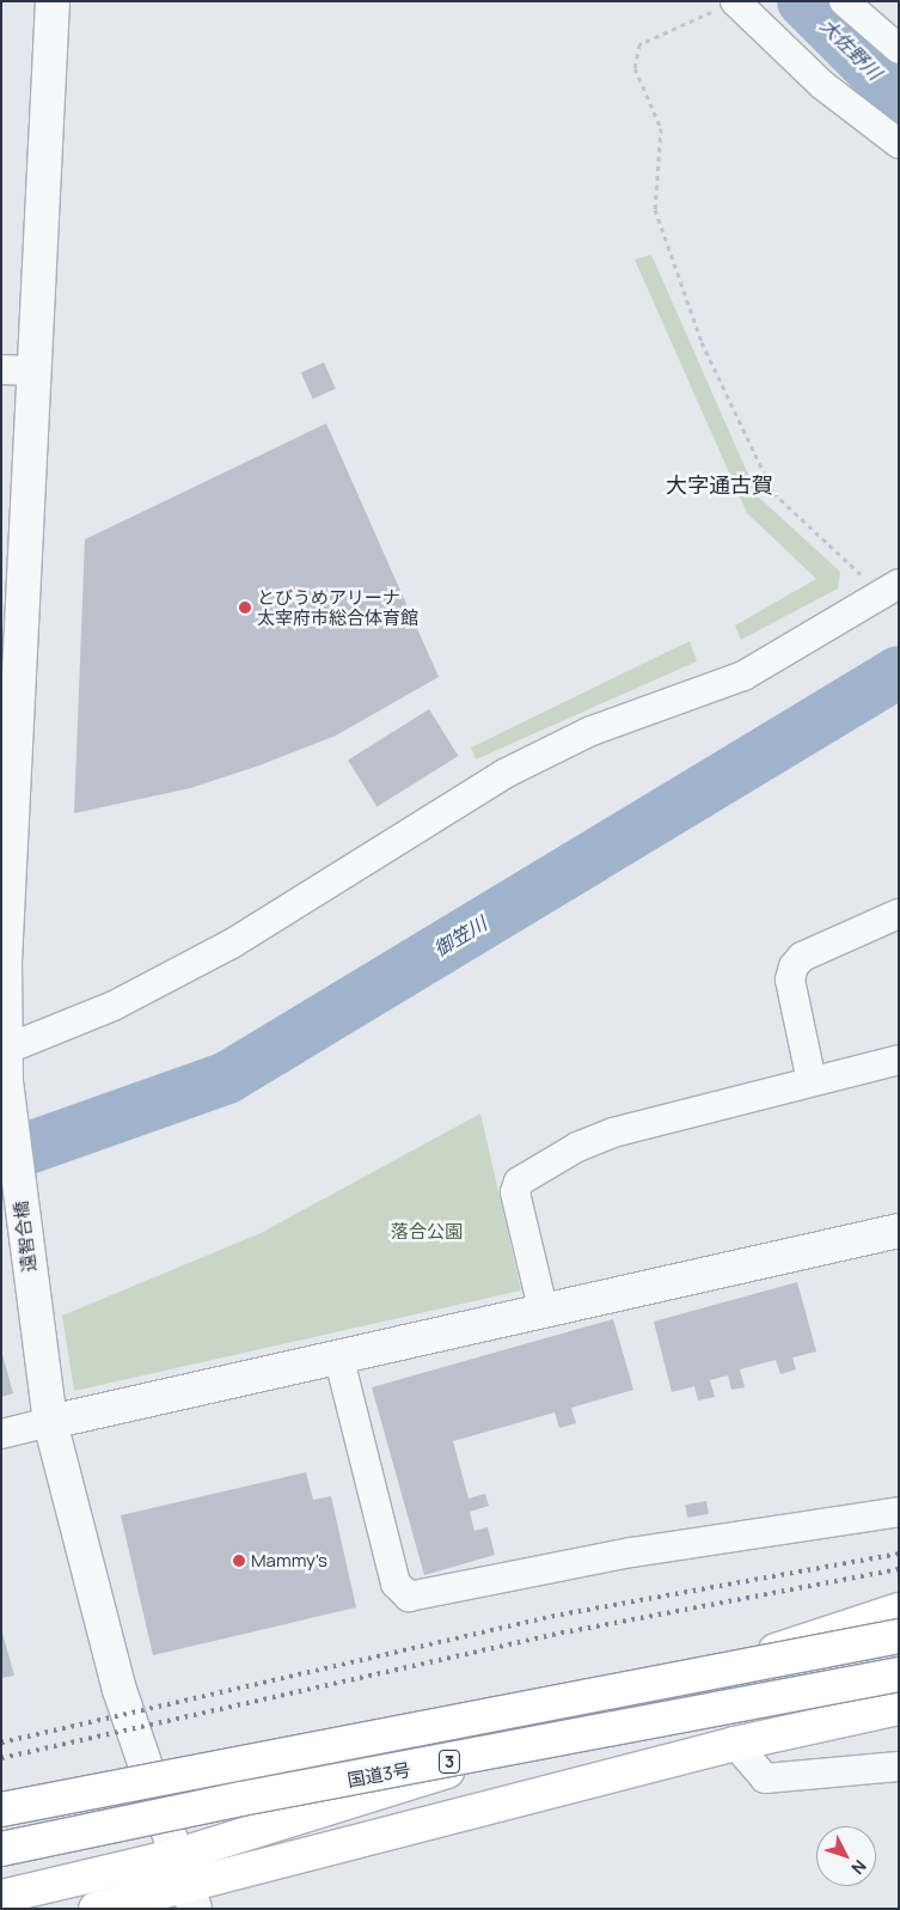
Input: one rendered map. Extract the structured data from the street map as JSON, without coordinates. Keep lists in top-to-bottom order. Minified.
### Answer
{"streets":{"highway":["3","国道3号"],"street":["遠智合橋"]},"crossings":[["遠智合橋","3"]],"districts":["大字通古賀"],"water":["大佐野川","御笠川"],"parks":["落合公園"],"places":["とびうめアリーナ 太宰府市総合体育館","Mammy's"],"north":"bottom right"}
